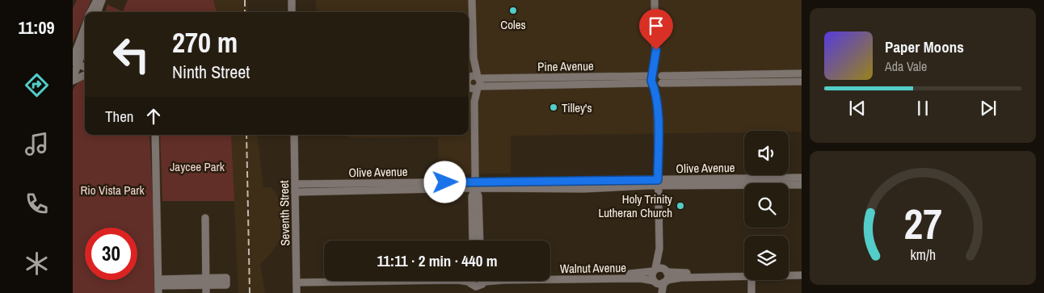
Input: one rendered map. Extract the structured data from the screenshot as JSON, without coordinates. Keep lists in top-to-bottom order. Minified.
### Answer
{"streets":{"street":["Pine Avenue","Olive Avenue","Seventh Street","Walnut Avenue"]},"crossings":[["Olive Avenue","Seventh Street"]],"parks":["Jaycee Park","Rio Vista Park"],"places":["Coles","Tilley's","Holy Trinity Lutheran Church"],"page":{"tabs":"11:09","turn":["270 m","Ninth Street"],"song":["Paper Moons","Ada Vale"],"then":"Then","limit":"30","trip":"11:11 · 2 min · 440 m","gauge":["27","km/h"]}}
